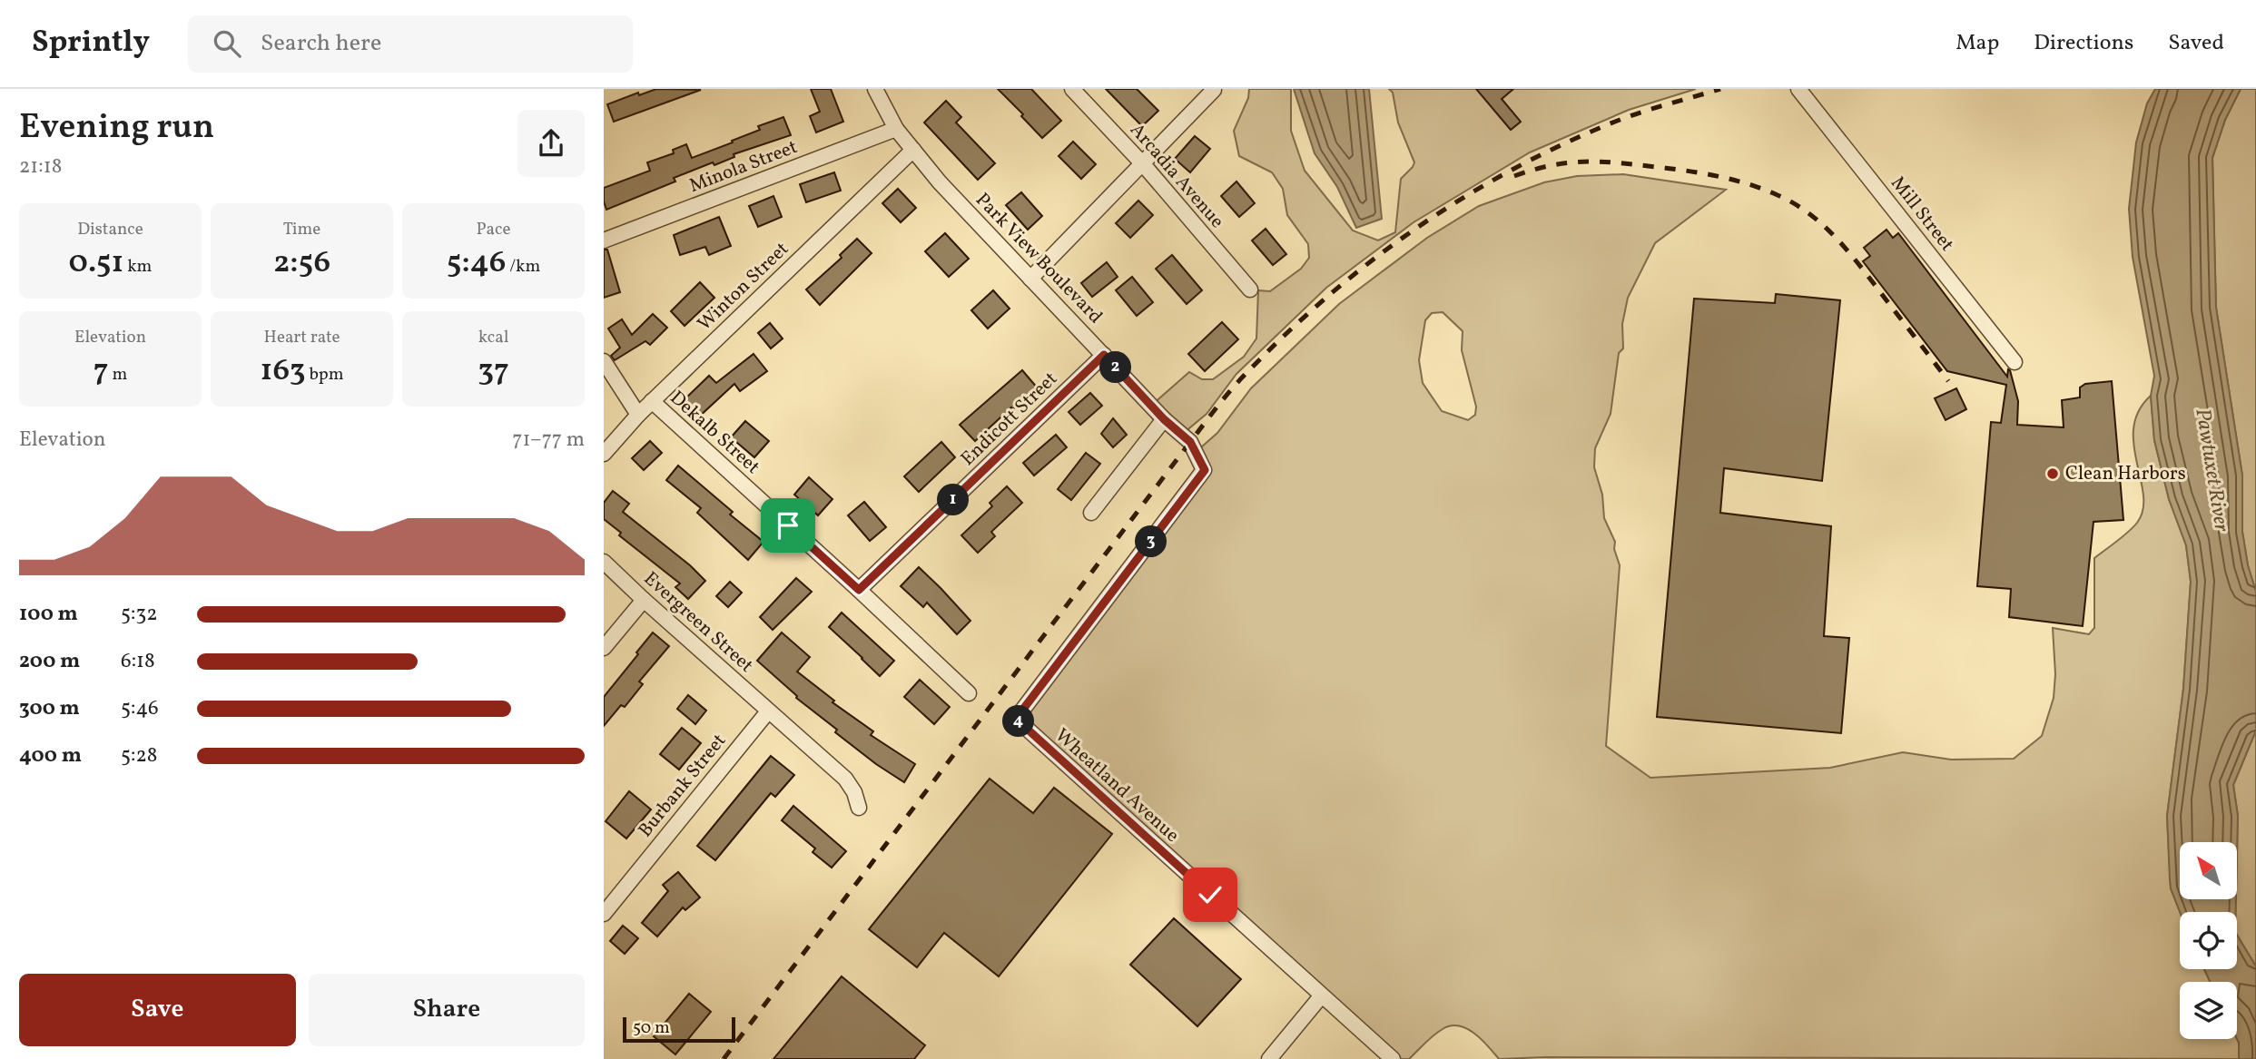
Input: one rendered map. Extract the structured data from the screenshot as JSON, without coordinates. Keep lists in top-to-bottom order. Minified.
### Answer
{"streets":{"street":["Minola Street","Arcadia Avenue","Mill Street","Park View Boulevard","Winton Street","Endicott Street","Dekalb Street","Evergreen Street","Burbank Street","Wheatland Avenue"]},"crossings":[["Minola Street","Park View Boulevard"],["Park View Boulevard","Winton Street"],["Park View Boulevard","Endicott Street"],["Park View Boulevard","Wheatland Avenue"],["Winton Street","Dekalb Street"],["Endicott Street","Dekalb Street"],["Evergreen Street","Burbank Street"]],"water":["Pawtuxet River"],"places":["Clean Harbors"],"scale_bar":"50 m","north":"top left","page":{"header":"Sprintly","search":"Search here","nav":["Map","Directions","Saved"],"heading":["Evening run","21:18"],"stats":[["Distance","0.51 km"],["Time","2:56"],["Pace","5:46 /km"],["Elevation","7 m"],["Heart rate","163 bpm"],["kcal","37"]],"pins":["2","1","3","4"],"chart":["Elevation","71–77 m"],"list":[{"name":"100 m","note":"5:32"},{"name":"200 m","note":"6:18"},{"name":"300 m","note":"5:46"},{"name":"400 m","note":"5:28"}],"buttons":["Save","Share"],"scale":"50 m"}}
